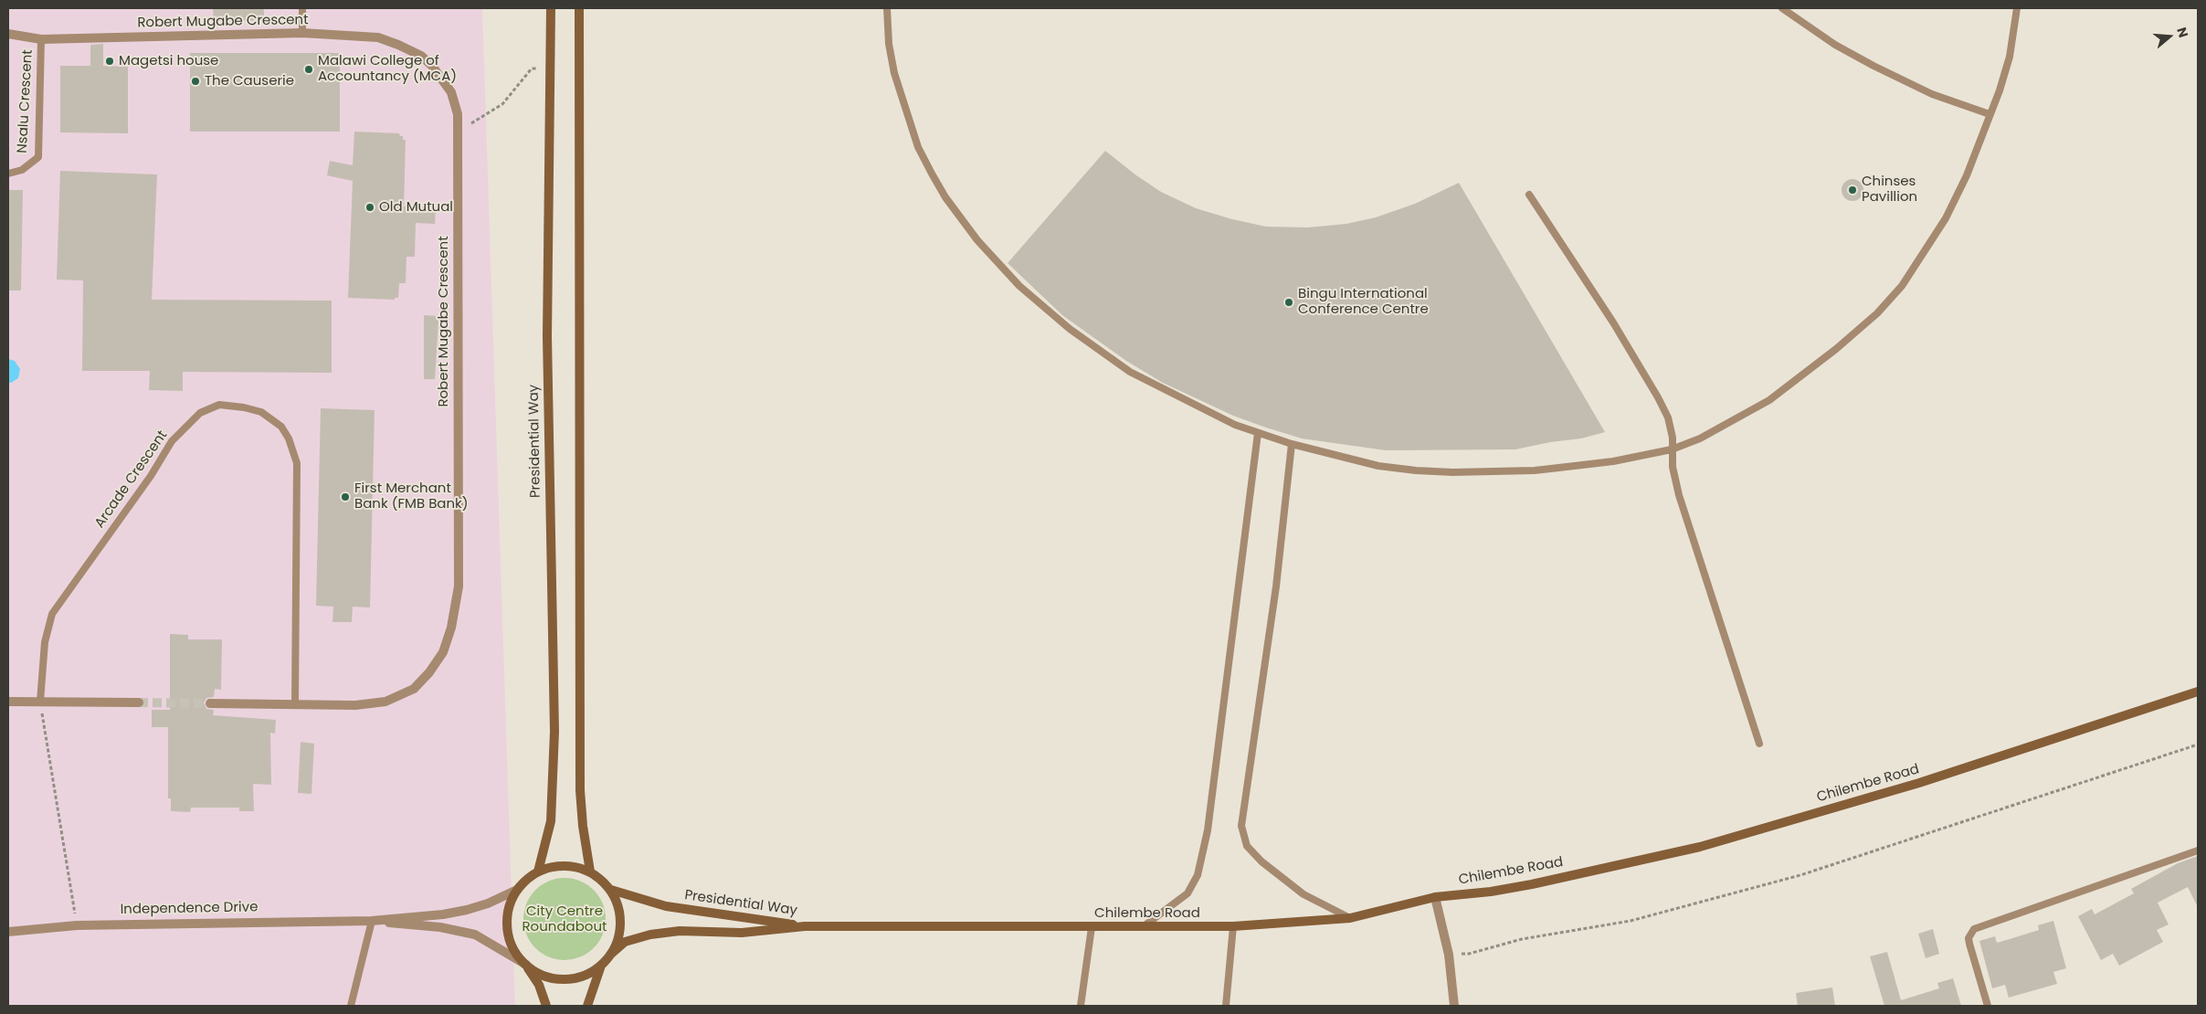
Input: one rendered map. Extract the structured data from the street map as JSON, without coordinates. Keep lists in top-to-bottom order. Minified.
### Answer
{"streets":{"main road":["Presidential Way","Chilembe Road"],"street":["Robert Mugabe Crescent","Independence Drive"],"lane":["Nsalu Crescent","Arcade Crescent"]},"crossings":[["Robert Mugabe Crescent","Nsalu Crescent"],["Robert Mugabe Crescent","Arcade Crescent"],["Presidential Way","Chilembe Road"],["Presidential Way","Independence Drive"]],"parks":["City Centre Roundabout"],"places":["Magetsi house","Malawi College of Accountancy (MCA)","The Causerie","Chinses Pavillion","Old Mutual","Bingu International Conference Centre","First Merchant Bank (FMB Bank)"],"north":"right"}
